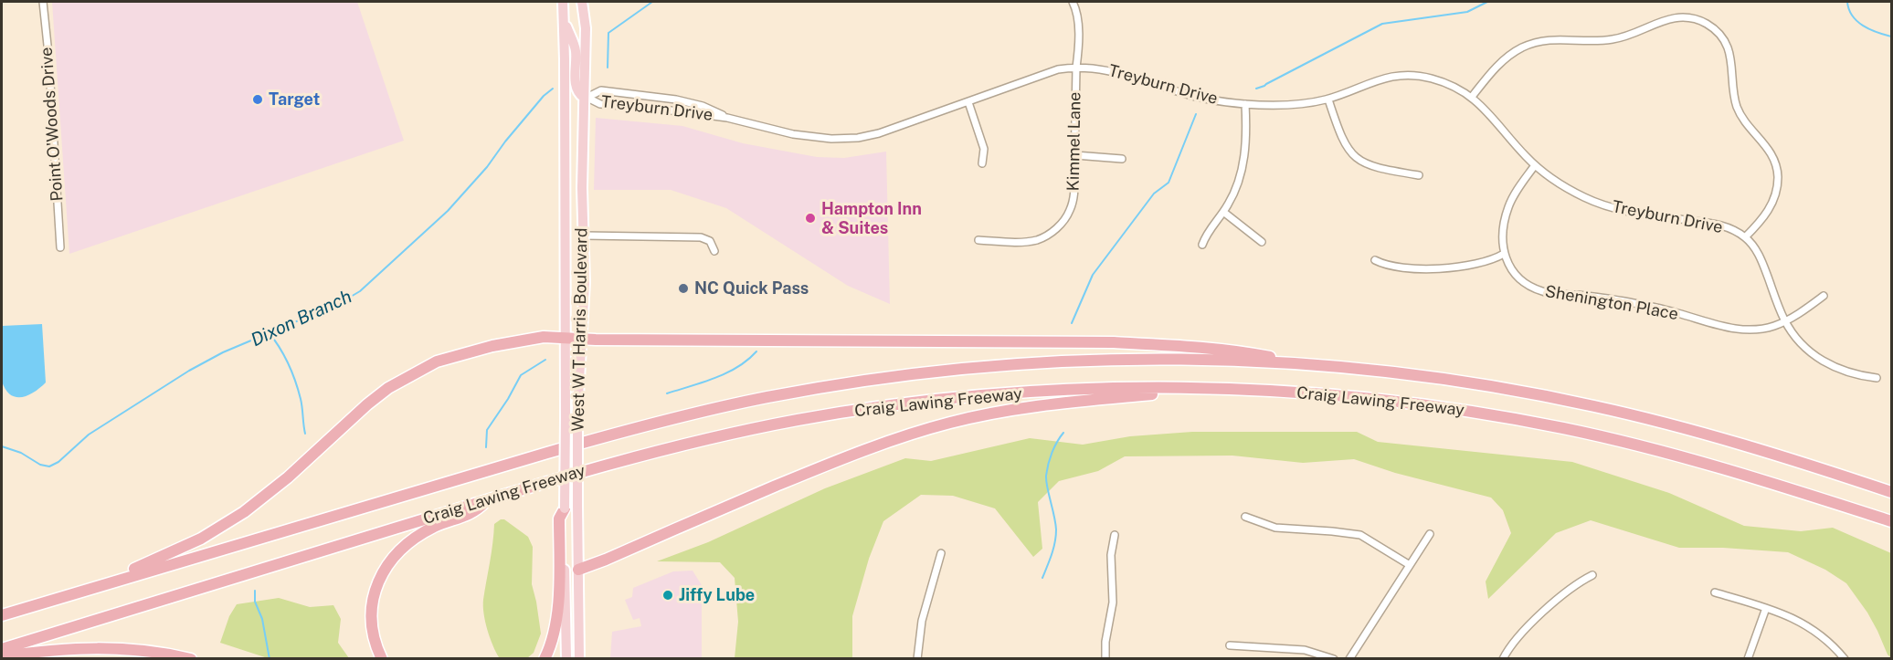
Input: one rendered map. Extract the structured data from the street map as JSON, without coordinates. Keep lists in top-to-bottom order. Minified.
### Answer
{"streets":{"highway":["Craig Lawing Freeway"],"main road":["West W T Harris Boulevard"],"street":["Treyburn Drive","Point O'Woods Drive","Kimmel Lane","Shenington Place"]},"crossings":[["Treyburn Drive","Kimmel Lane"],["Treyburn Drive","Shenington Place"],["Treyburn Drive","West W T Harris Boulevard"]],"water":["Dixon Branch"],"places":["Target","Hampton Inn & Suites","NC Quick Pass","Jiffy Lube"]}
